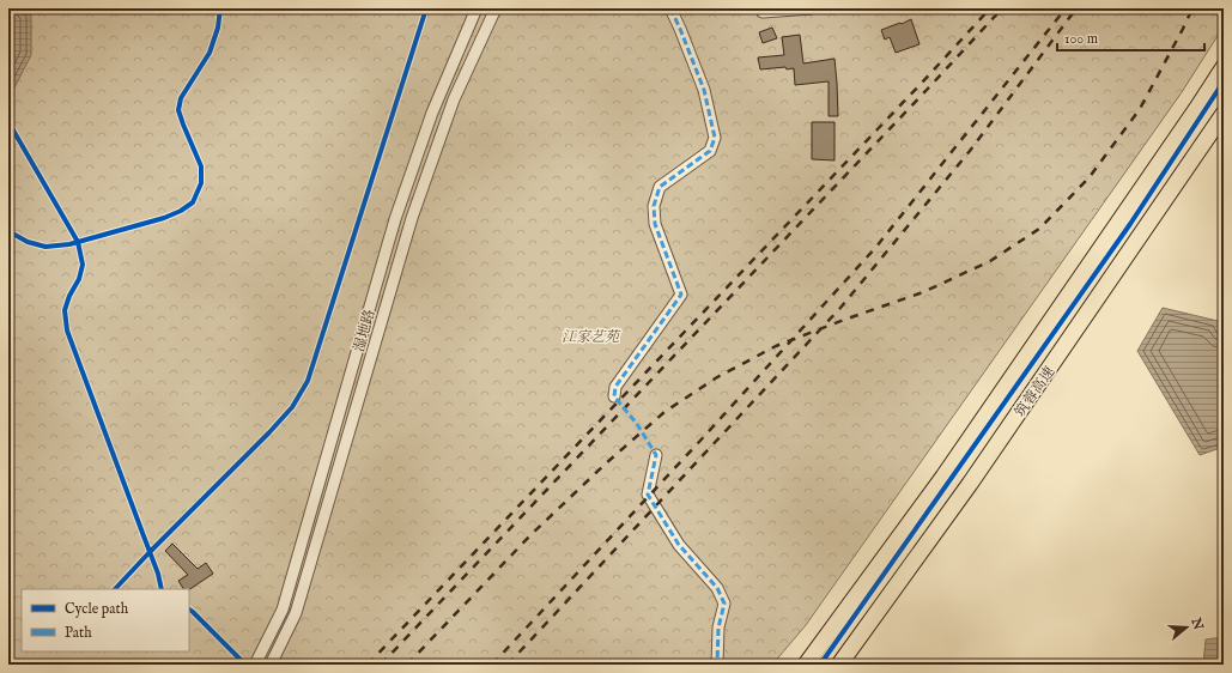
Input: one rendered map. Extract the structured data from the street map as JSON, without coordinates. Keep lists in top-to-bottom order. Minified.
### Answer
{"streets":{"highway":["筑蓉高速"],"street":["湿地路"]},"parks":["江家艺苑"],"legend":["Cycle path","Path"],"scale_bar":"100 m","north":"right"}
